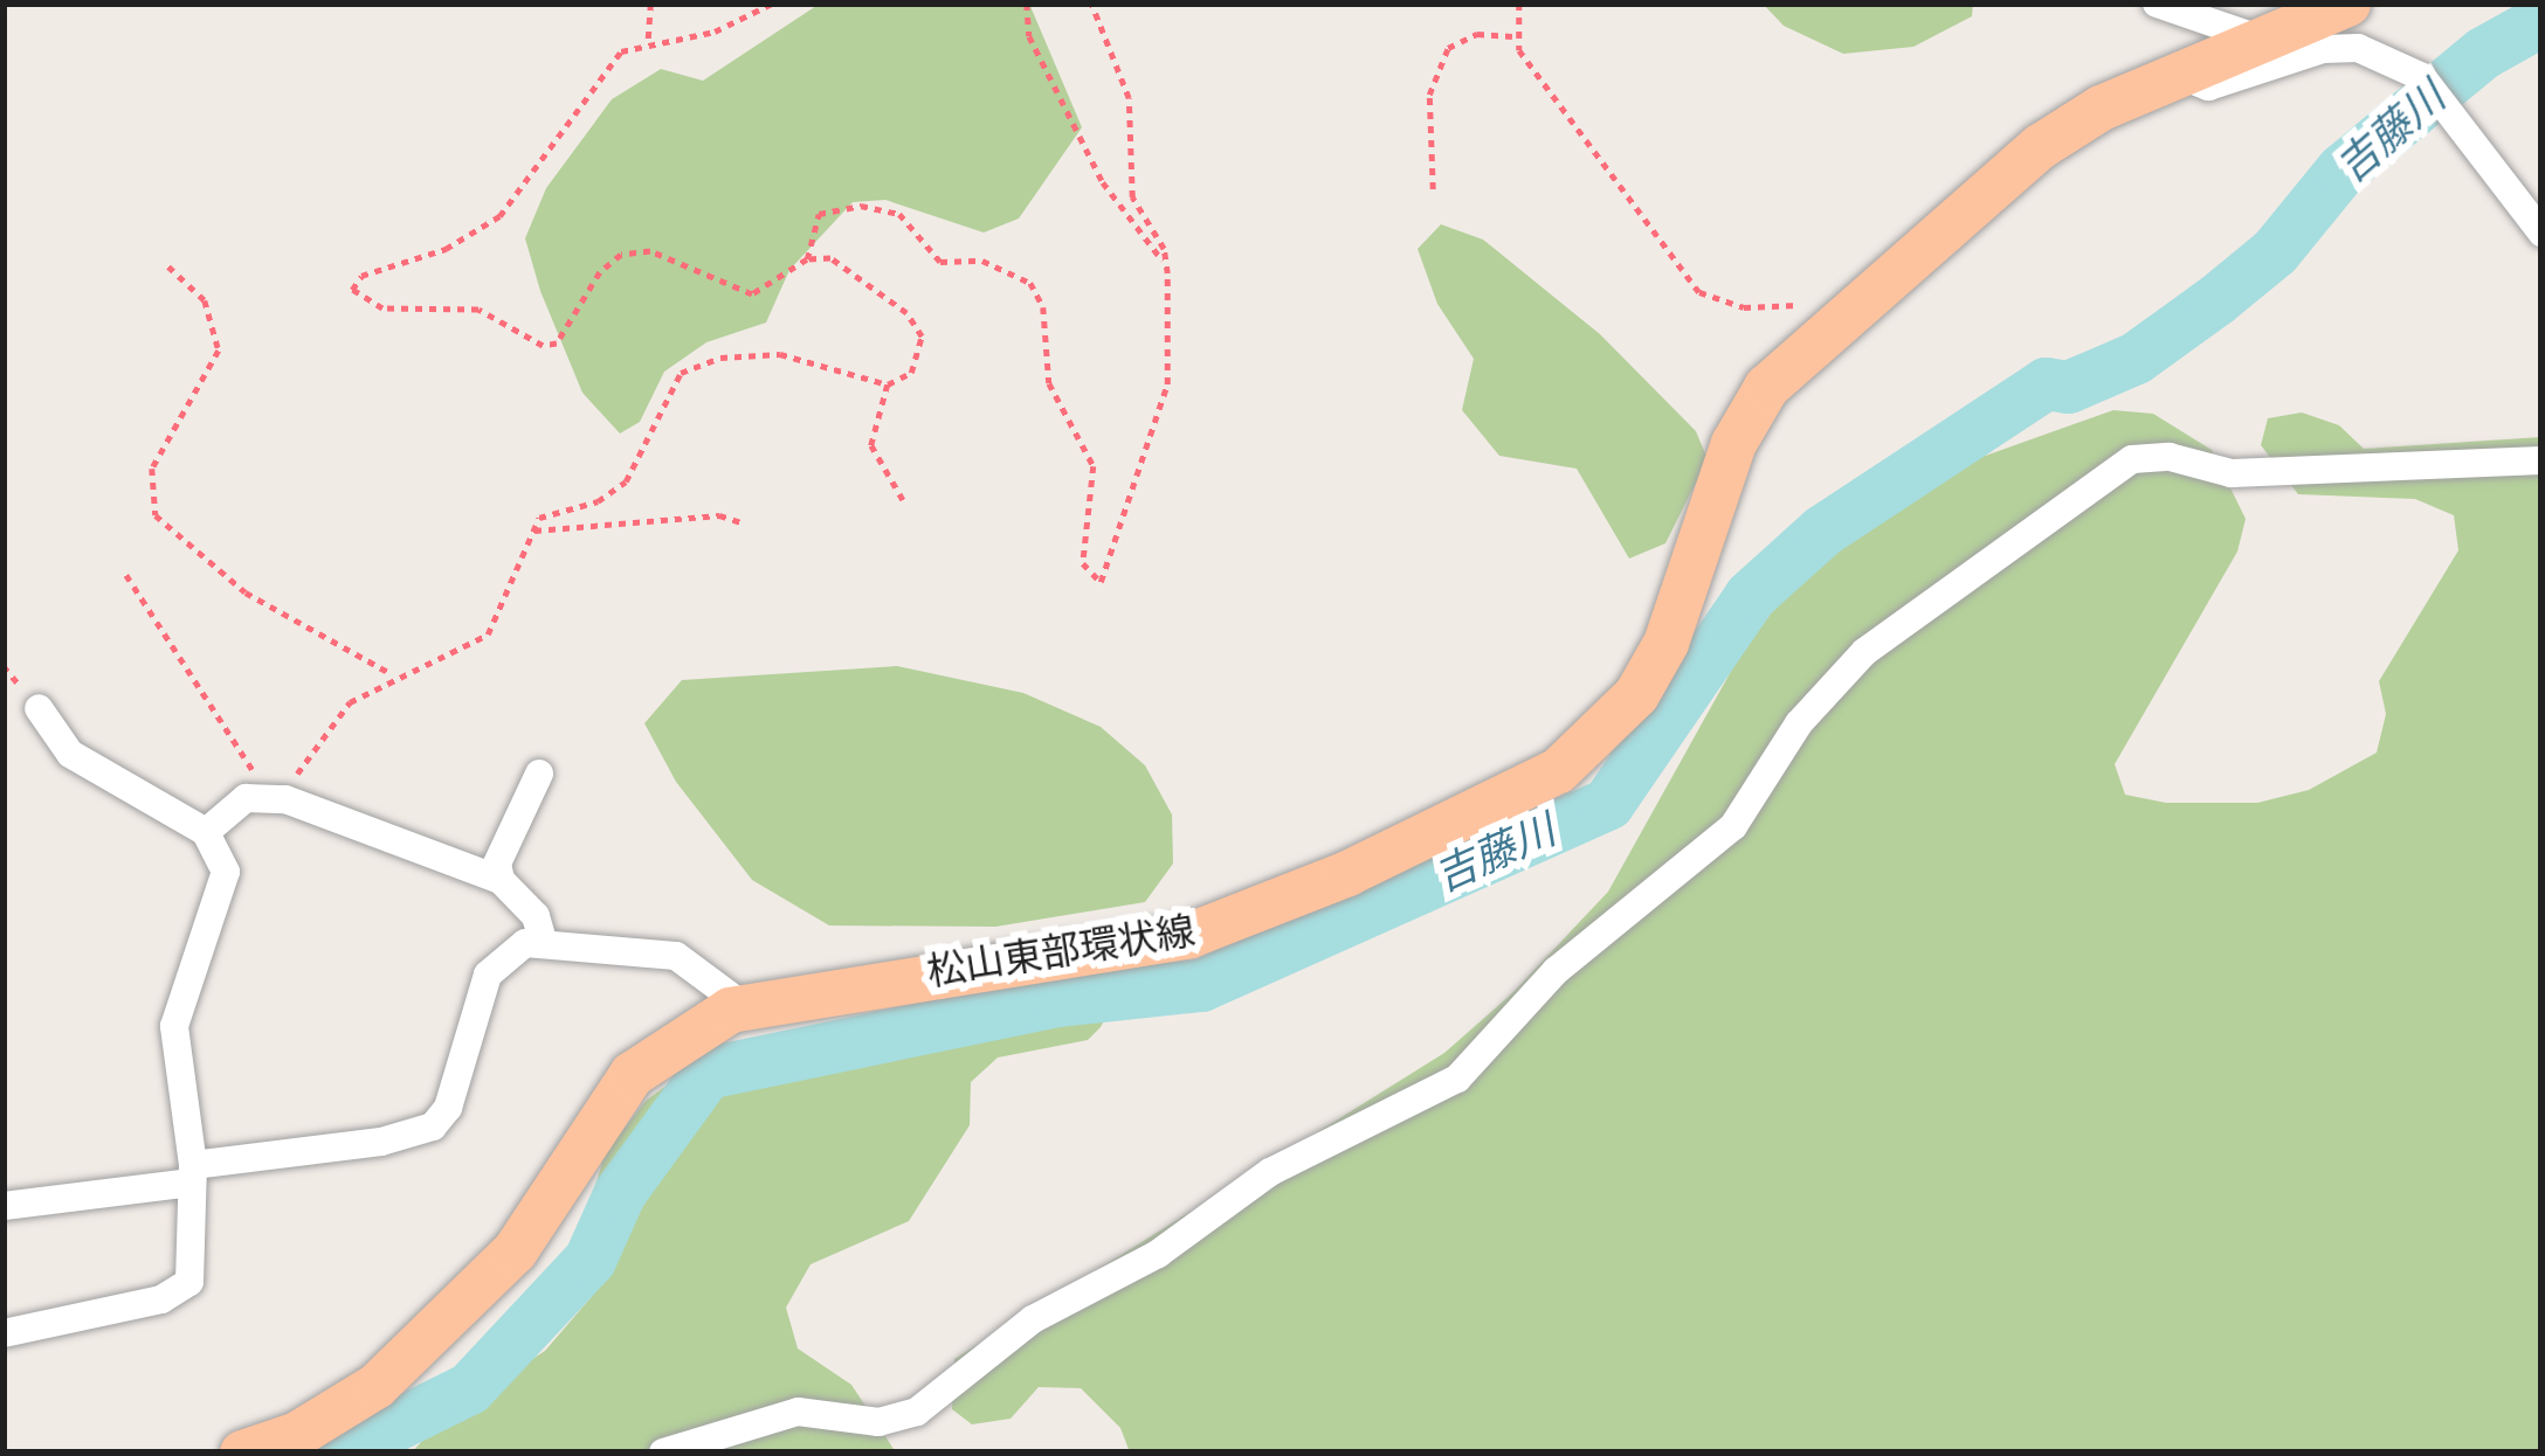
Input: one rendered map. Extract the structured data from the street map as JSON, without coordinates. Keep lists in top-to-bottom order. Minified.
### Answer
{"streets":{"main road":["松山東部環状線"]},"water":["吉藤川"]}
